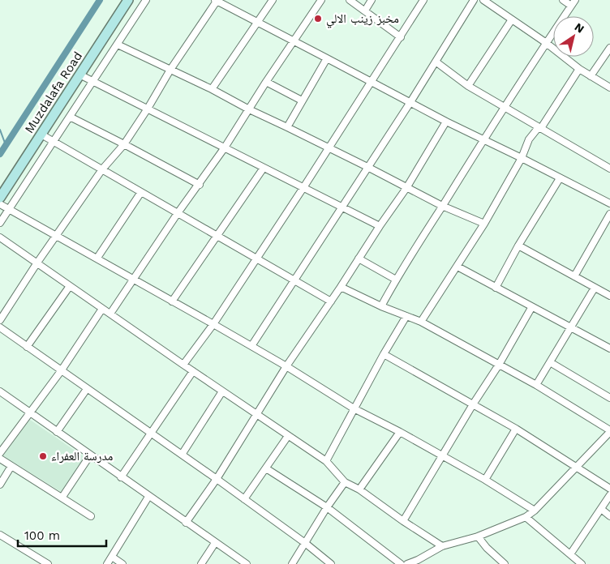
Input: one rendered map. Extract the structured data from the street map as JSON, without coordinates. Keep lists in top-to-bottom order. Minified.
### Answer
{"streets":{"street":["Muzdalafa Road"]},"places":["مخبز زينب الالي","مدرسة العفراء"],"scale_bar":"100 m","north":"top right"}
